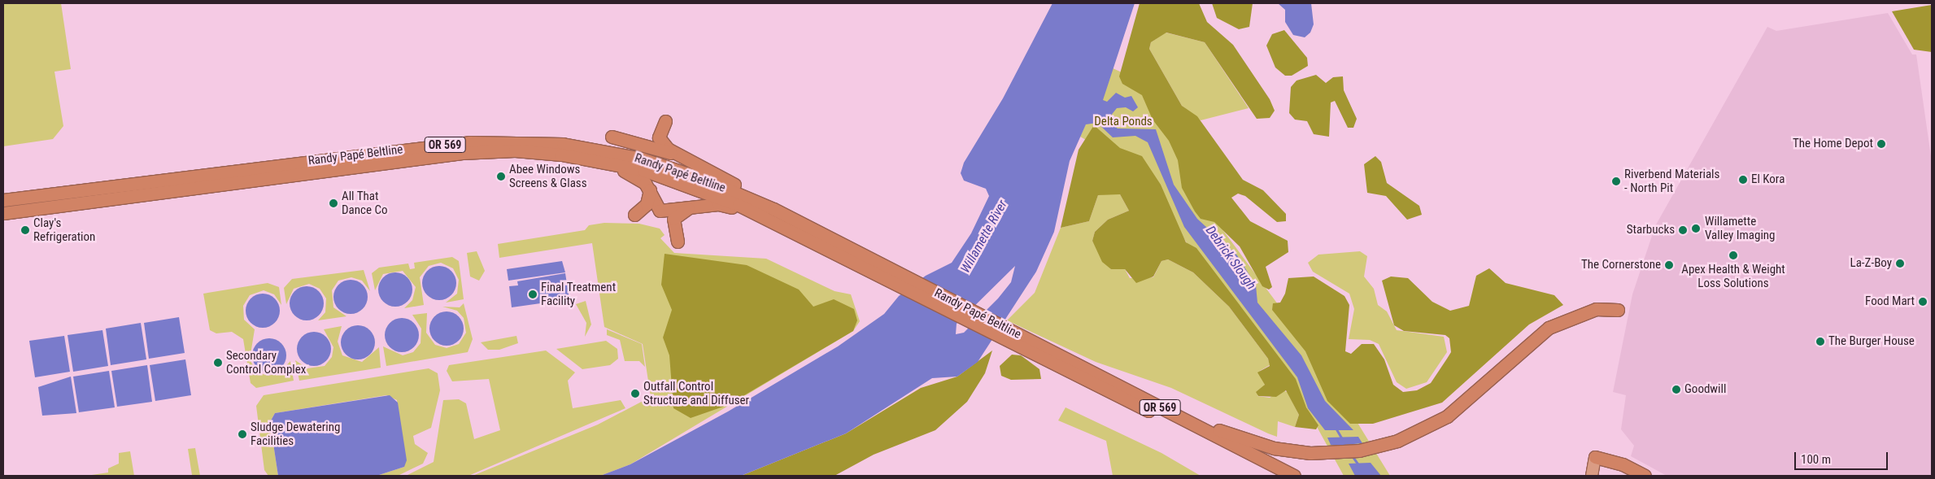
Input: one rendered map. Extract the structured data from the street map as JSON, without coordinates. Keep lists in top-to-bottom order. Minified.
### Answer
{"streets":{"highway":["OR 569","Randy Papé Beltline"]},"water":["Willamette River","Debrick Slough"],"parks":["Delta Ponds"],"places":["The Home Depot","Abee Windows Screens & Glass","El Kora","Riverbend Materials - North Pit","All That Dance Co","Willamette Valley Imaging","Clay's Refrigeration","Starbucks","Apex Health & Weight Loss Solutions","La-Z-Boy","The Cornerstone","Final Treatment Facility","Food Mart","The Burger House","Secondary Control Complex","Goodwill","Outfall Control Structure and Diffuser","Sludge Dewatering Facilities"],"scale_bar":"100 m"}
